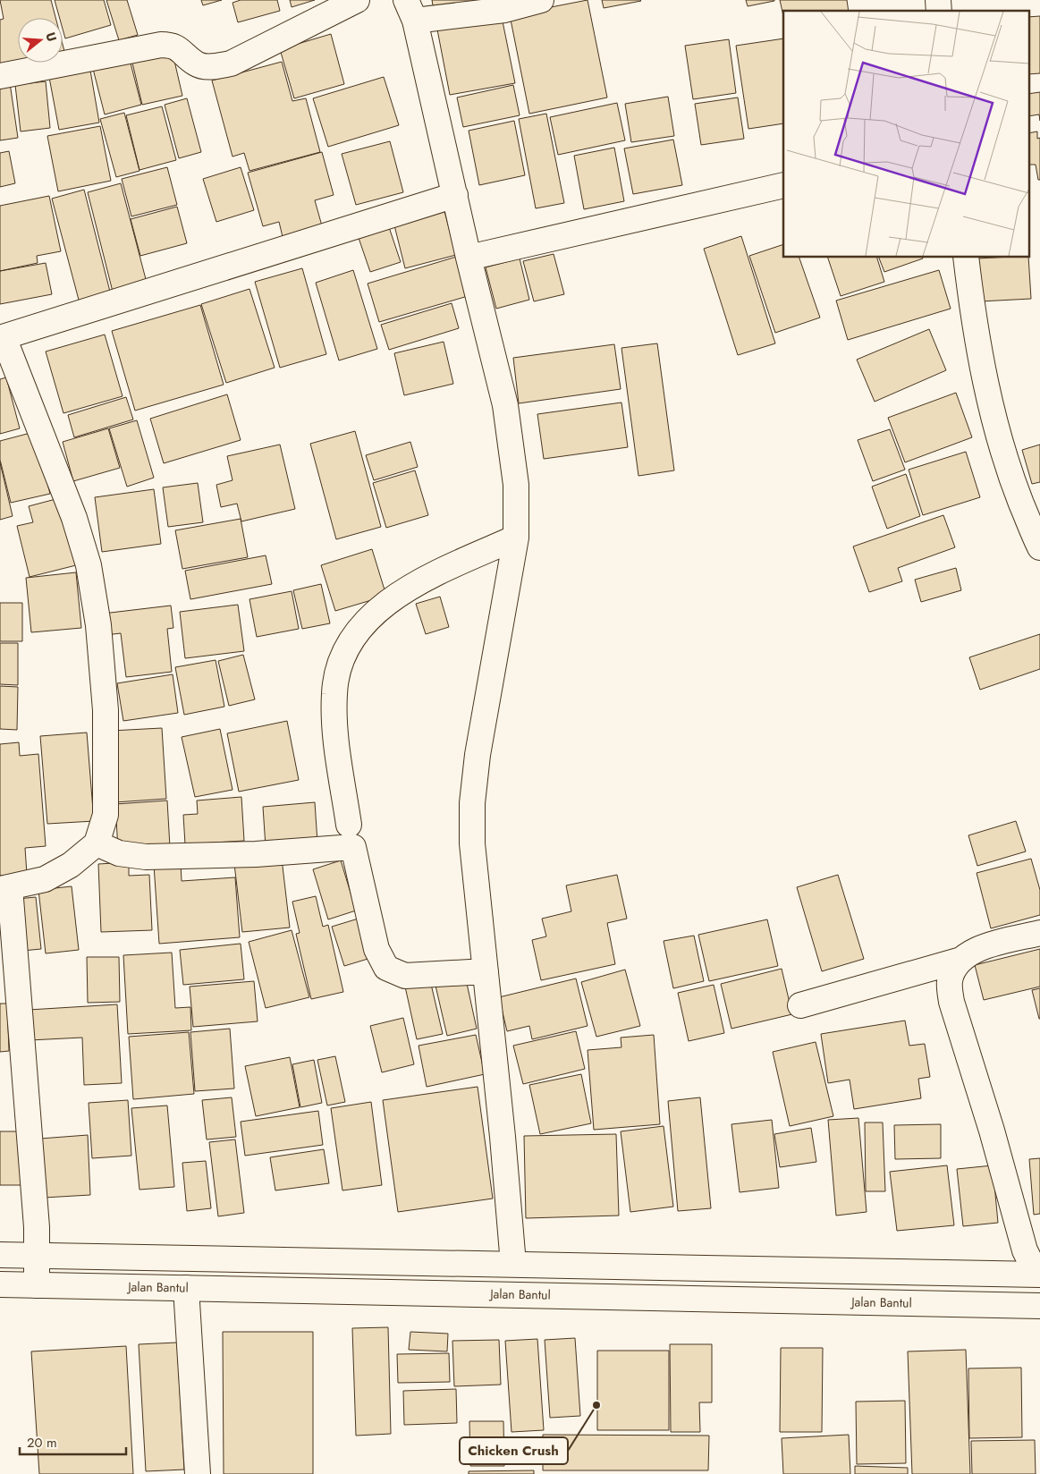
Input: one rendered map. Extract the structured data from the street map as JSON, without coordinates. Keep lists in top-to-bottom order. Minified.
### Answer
{"streets":{"street":["Jalan Bantul"]},"places":["Chicken Crush"],"scale_bar":"20 m","north":"right"}
